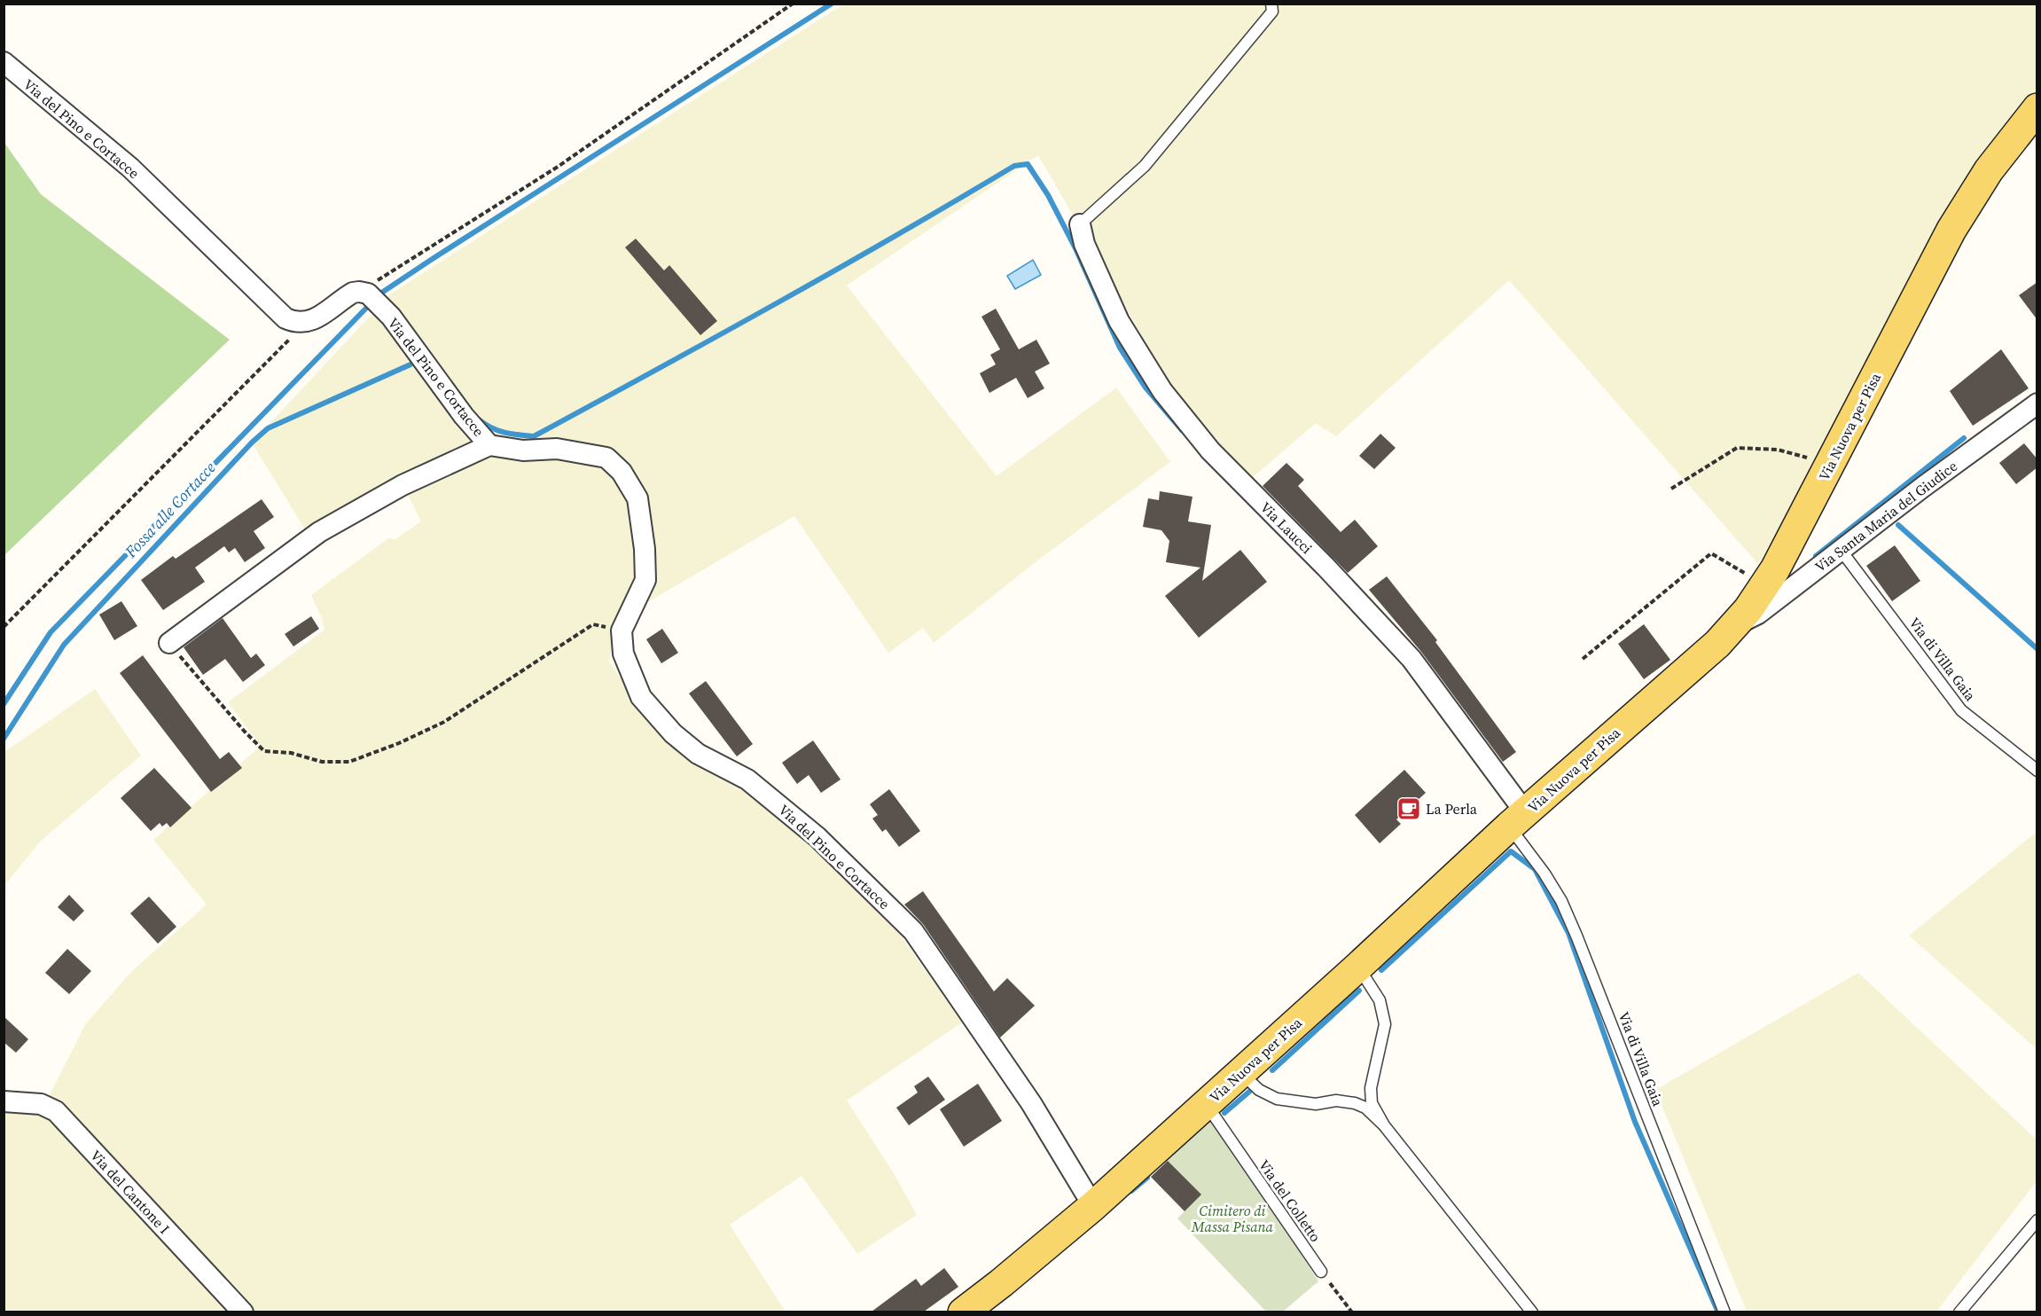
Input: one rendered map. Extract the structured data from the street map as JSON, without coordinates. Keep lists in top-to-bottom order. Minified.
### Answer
{"streets":{"main road":["Via Nuova per Pisa"],"street":["Via del Pino e Cortacce","Via Santa Maria del Giudice","Via Laucci","Via del Cantone I"],"lane":["Via di Villa Gaia","Via del Colletto"]},"crossings":[["Via del Pino e Cortacce","Via Nuova per Pisa"],["Via Nuova per Pisa","Via Santa Maria del Giudice"],["Via Nuova per Pisa","Via Laucci"],["Via Nuova per Pisa","Via di Villa Gaia"],["Via Nuova per Pisa","Via del Colletto"],["Via Santa Maria del Giudice","Via di Villa Gaia"],["Via Laucci","Via di Villa Gaia"]],"water":["Fossa alle Cortacce"],"parks":["Cimitero di Massa Pisana"],"places":{"cafe":["La Perla"]}}
